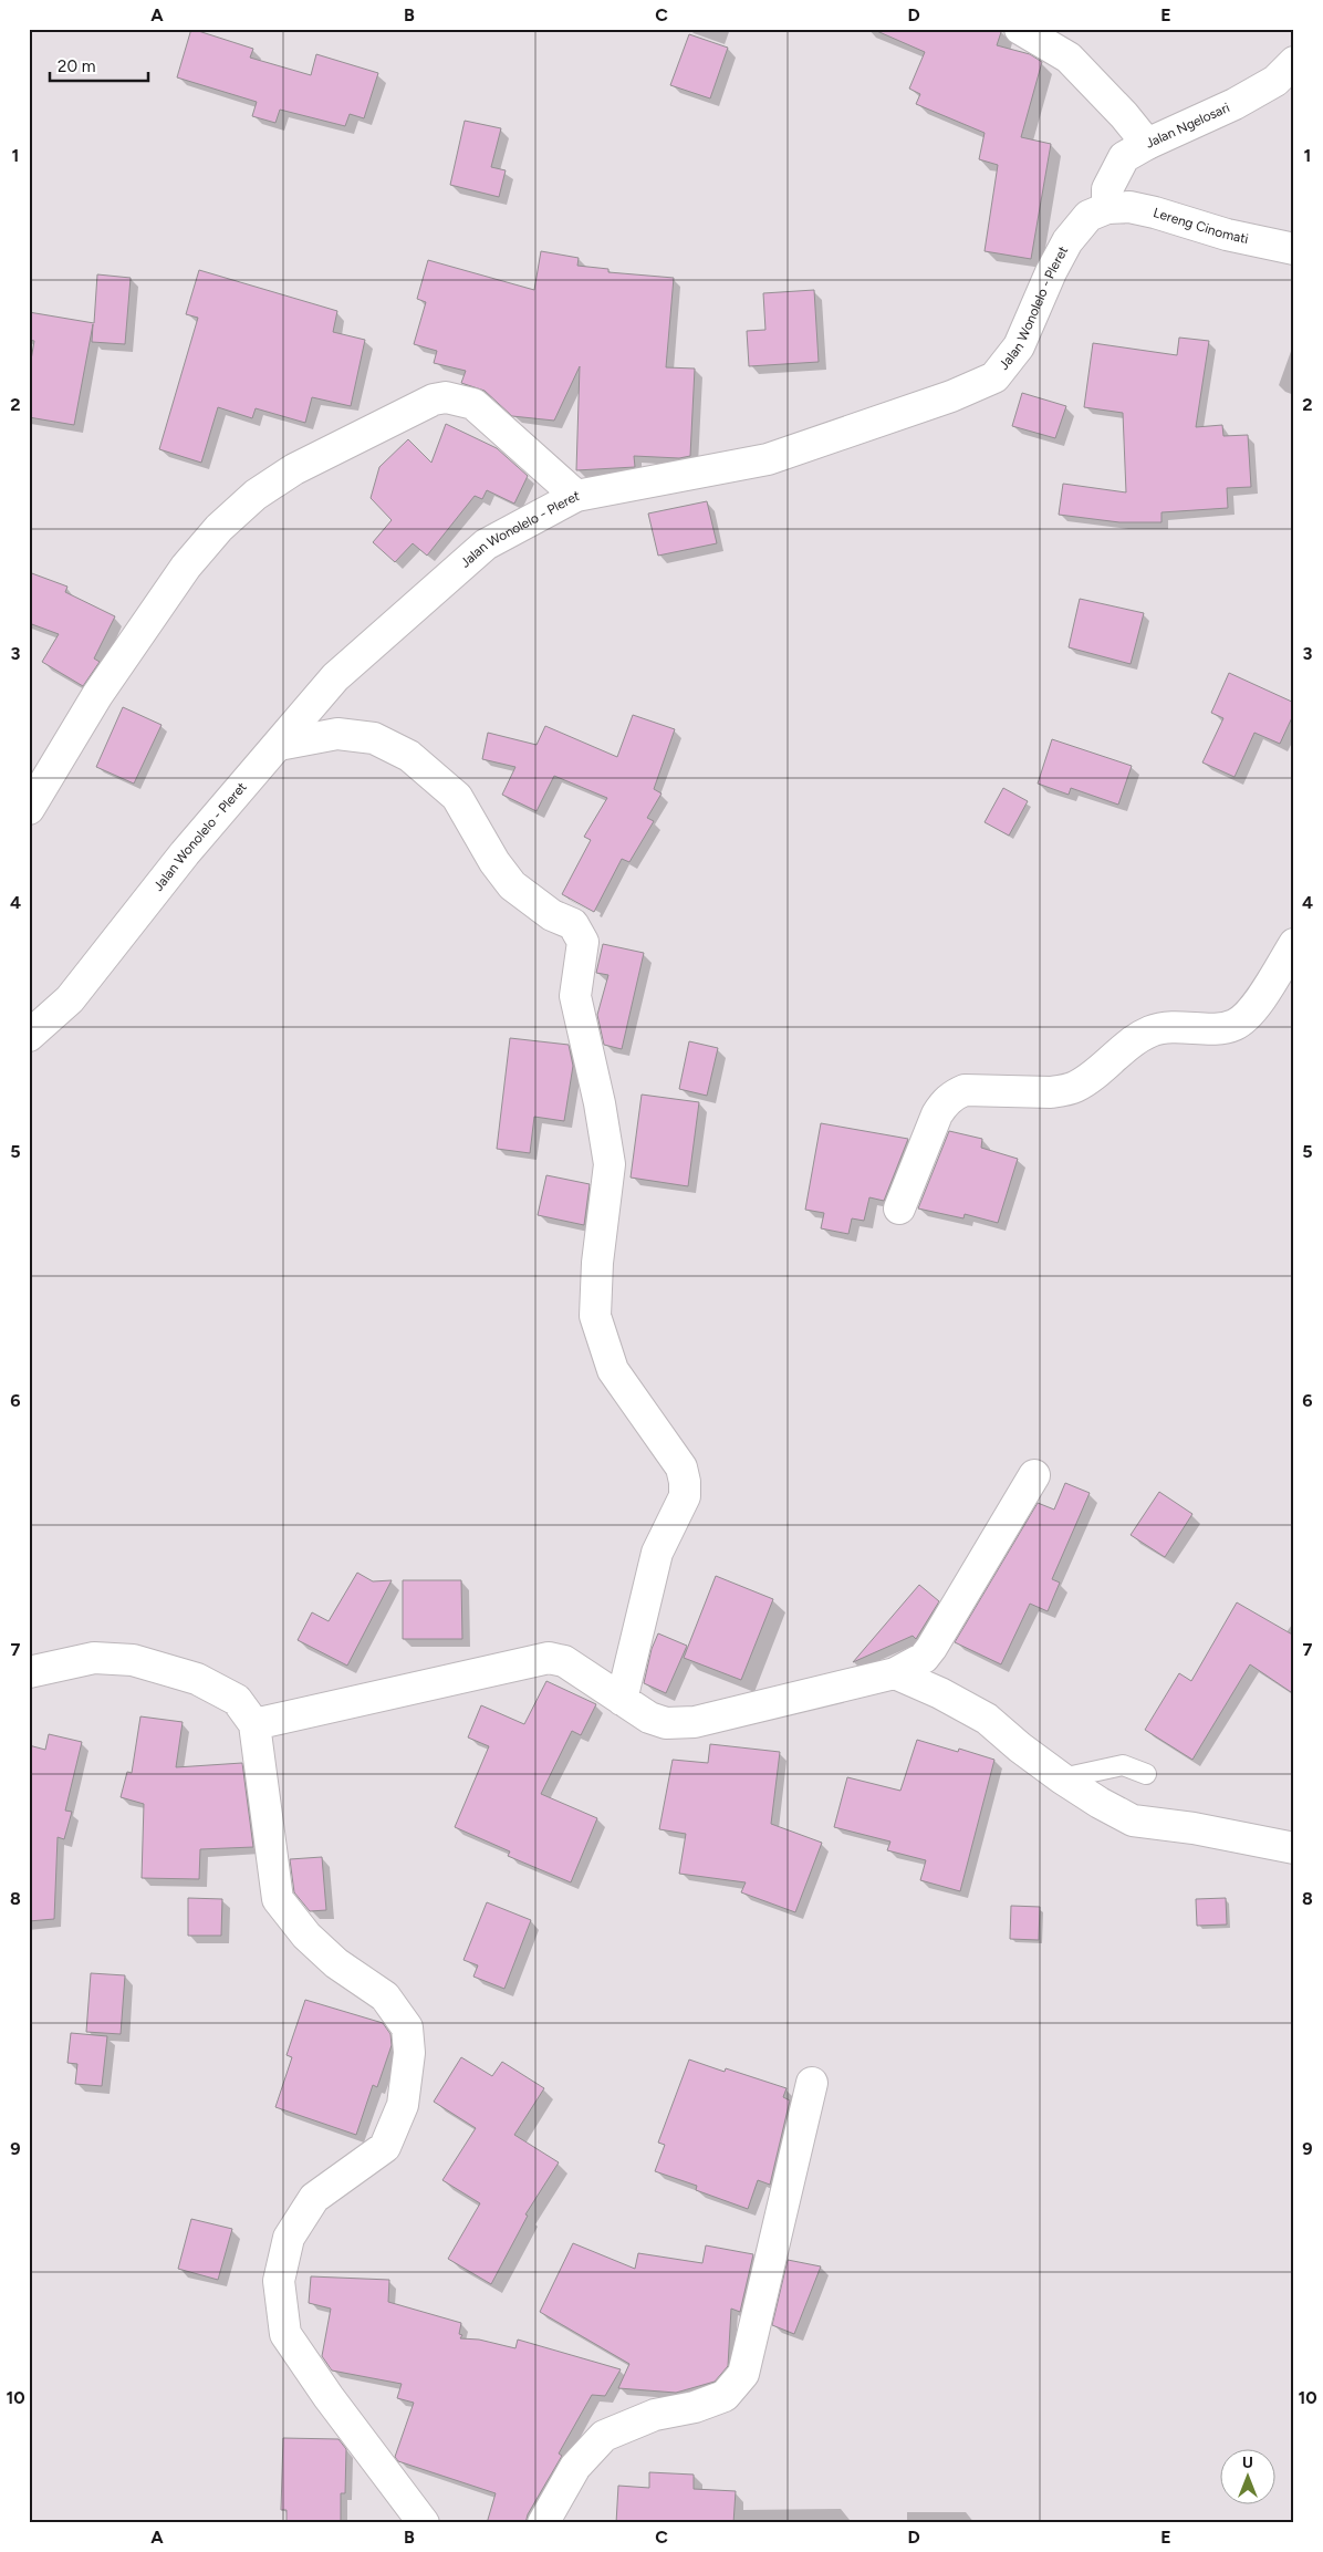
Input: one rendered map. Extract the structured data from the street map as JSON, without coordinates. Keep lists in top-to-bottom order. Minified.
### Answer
{"streets":{"street":["Jalan Ngelosari","Lereng Cinomati","Jalan Wonolelo - Pleret"]},"crossings":[["Jalan Ngelosari","Lereng Cinomati"],["Jalan Ngelosari","Jalan Wonolelo - Pleret"],["Lereng Cinomati","Jalan Wonolelo - Pleret"]],"scale_bar":"20 m","north":"top","grid":{"columns":["A","B","C","D","E"],"rows":["1","2","3","4","5","6","7","8","9","10"]}}
